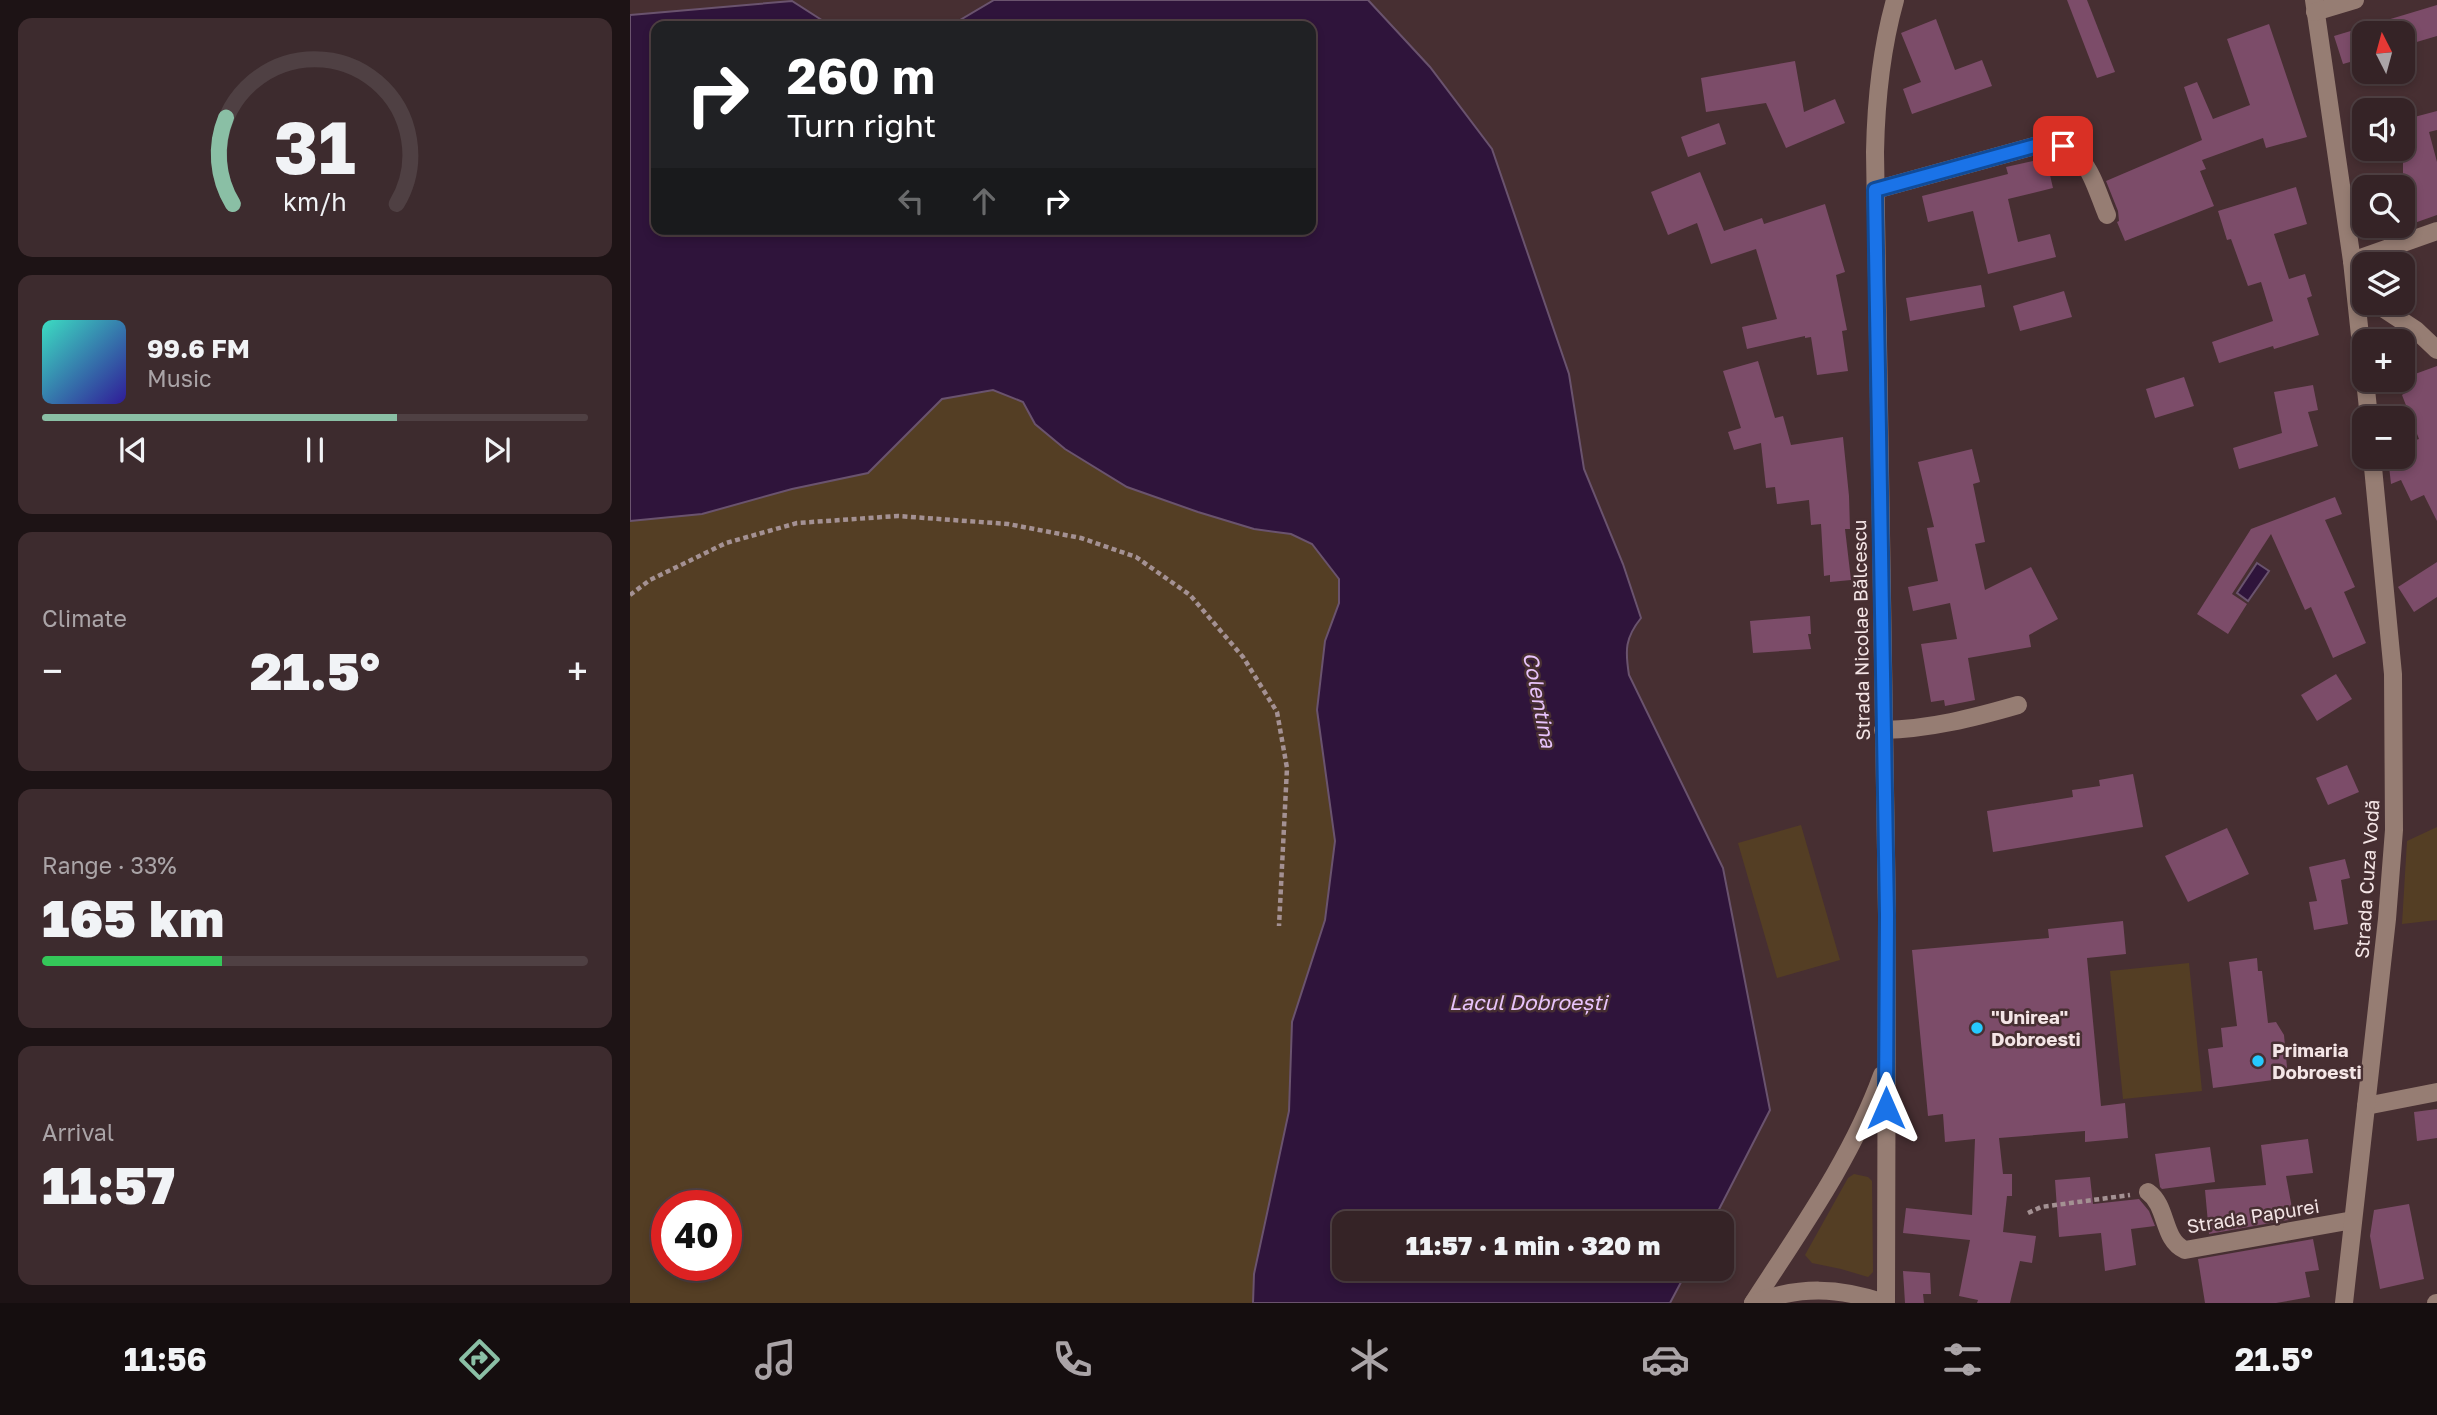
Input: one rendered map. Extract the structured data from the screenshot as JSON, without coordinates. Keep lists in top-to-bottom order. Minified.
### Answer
{"streets":{"street":["Strada Nicolae Bălcescu","Strada Cuza Vodă","Strada Papurei"]},"crossings":[["Strada Cuza Vodă","Strada Papurei"]],"water":["Colentina","Lacul Dobroești"],"places":["\"Unirea\" Dobroesti","Primaria Dobroesti"],"north":"top","page":{"map_buttons":["+","−"],"turn":["260 m","Turn right"],"song":["99.6 FM","Music"],"tile":["Climate",["Range · 33%","165 km"],["Arrival","11:57"]],"heat":["−","21.5°","+"],"limit":"40","trip":"11:57 · 1 min · 320 m","tabs":["11:56","21.5°"],"gauge":["31","km/h"]}}
